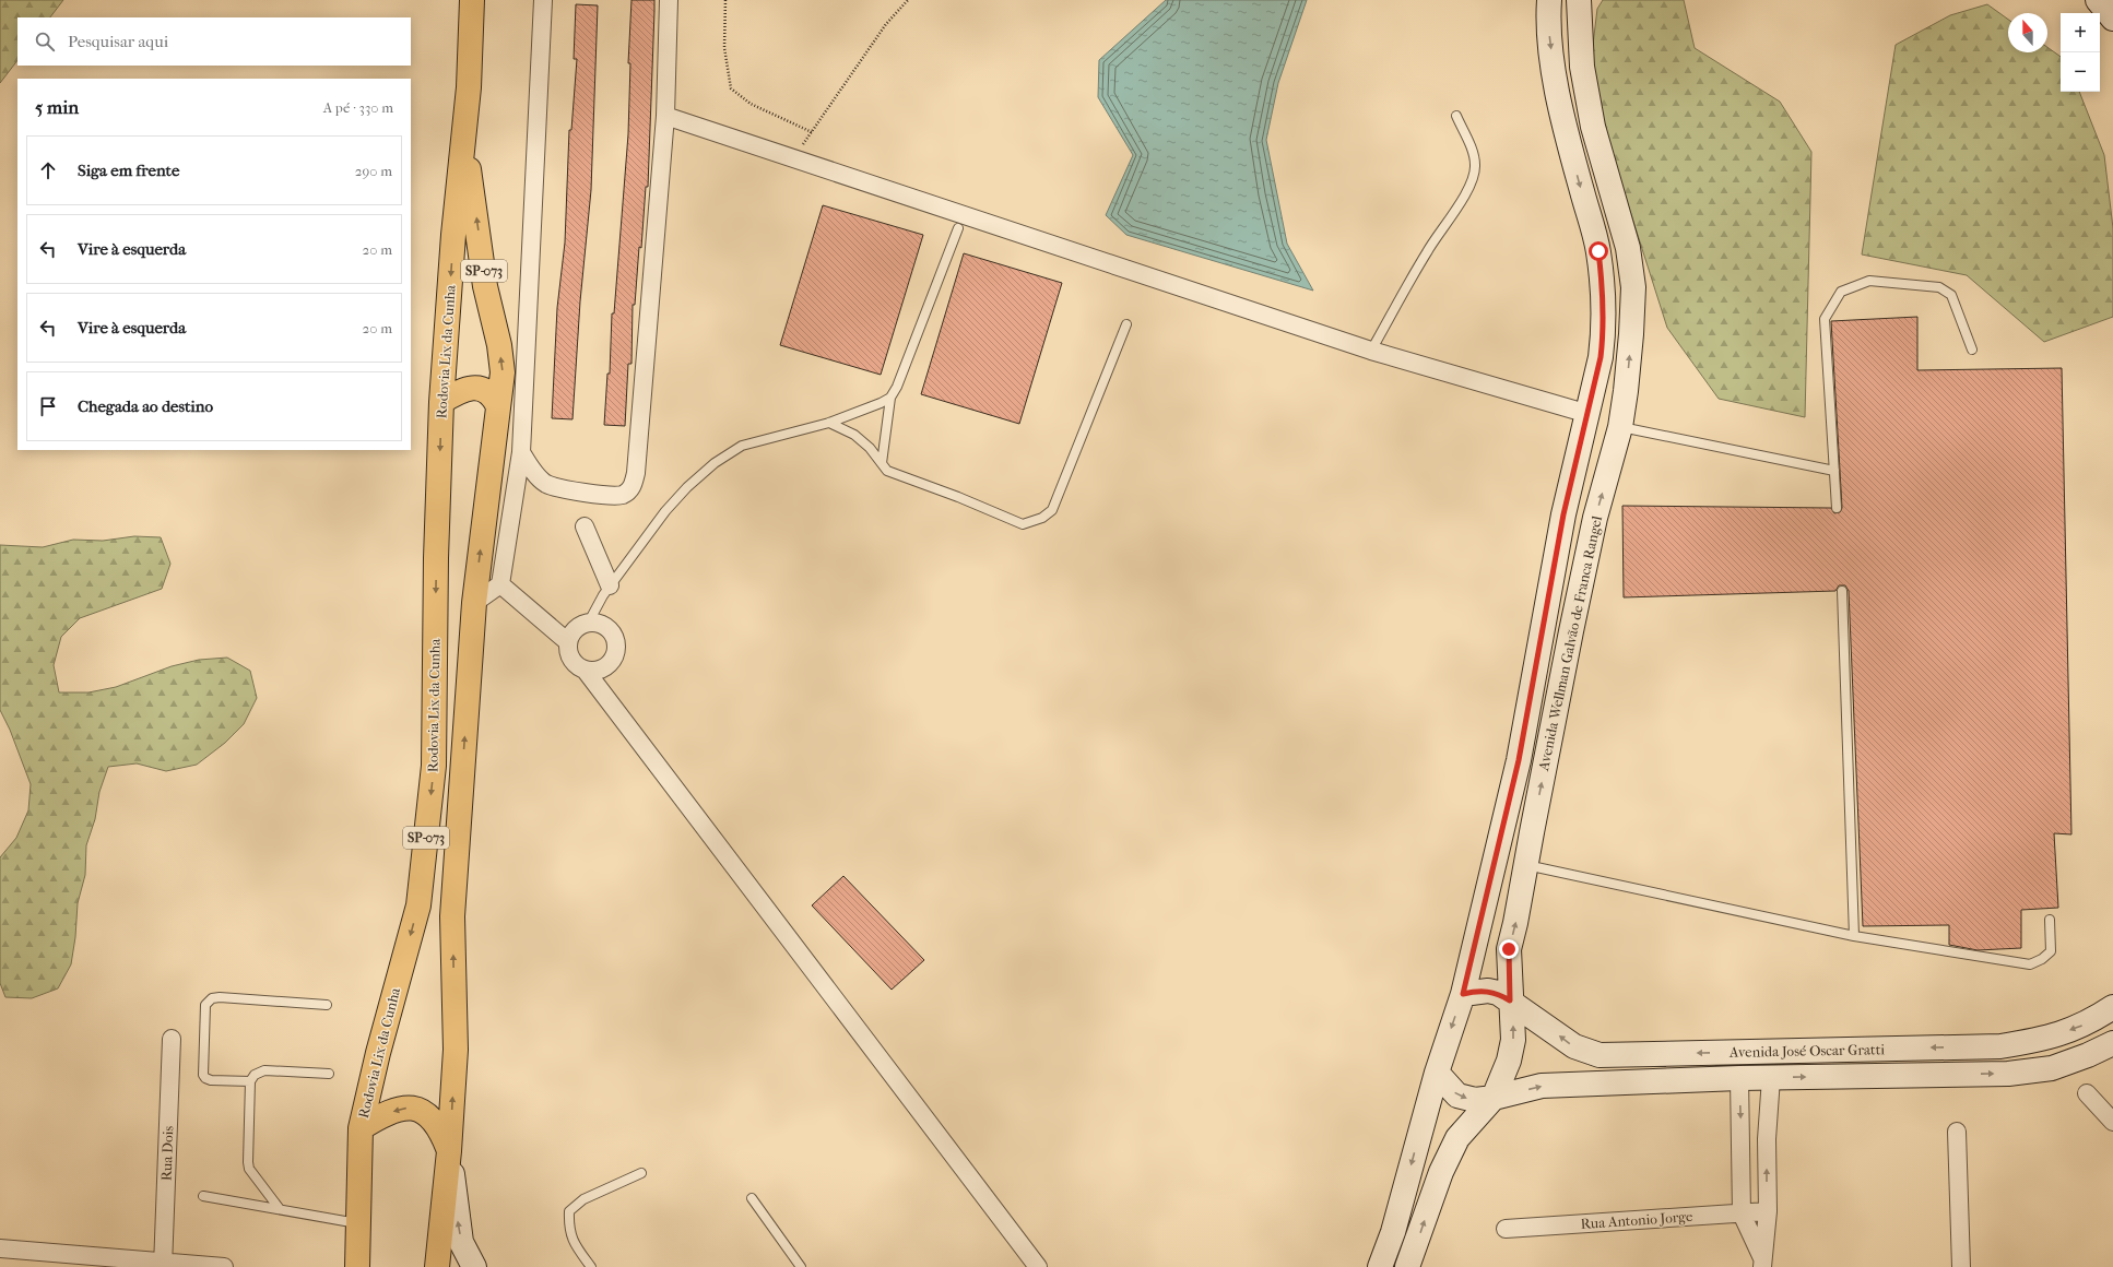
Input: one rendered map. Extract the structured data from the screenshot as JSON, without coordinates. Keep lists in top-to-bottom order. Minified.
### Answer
{"streets":{"main road":["SP-073","Rodovia Lix da Cunha","Avenida Wellman Galvão de Franca Rangel","Avenida José Oscar Gratti"],"street":["Rua Dois","Rua Antonio Jorge"]},"crossings":[["Avenida Wellman Galvão de Franca Rangel","Avenida José Oscar Gratti"]],"north":"top","page":{"map_buttons":["+","−"],"search":"Pesquisar aqui","heading":["5 min","A pé · 330 m"],"list":[["Siga em frente","290 m"],["Vire à esquerda","20 m"],["Vire à esquerda","20 m"],"Chegada ao destino"]}}
